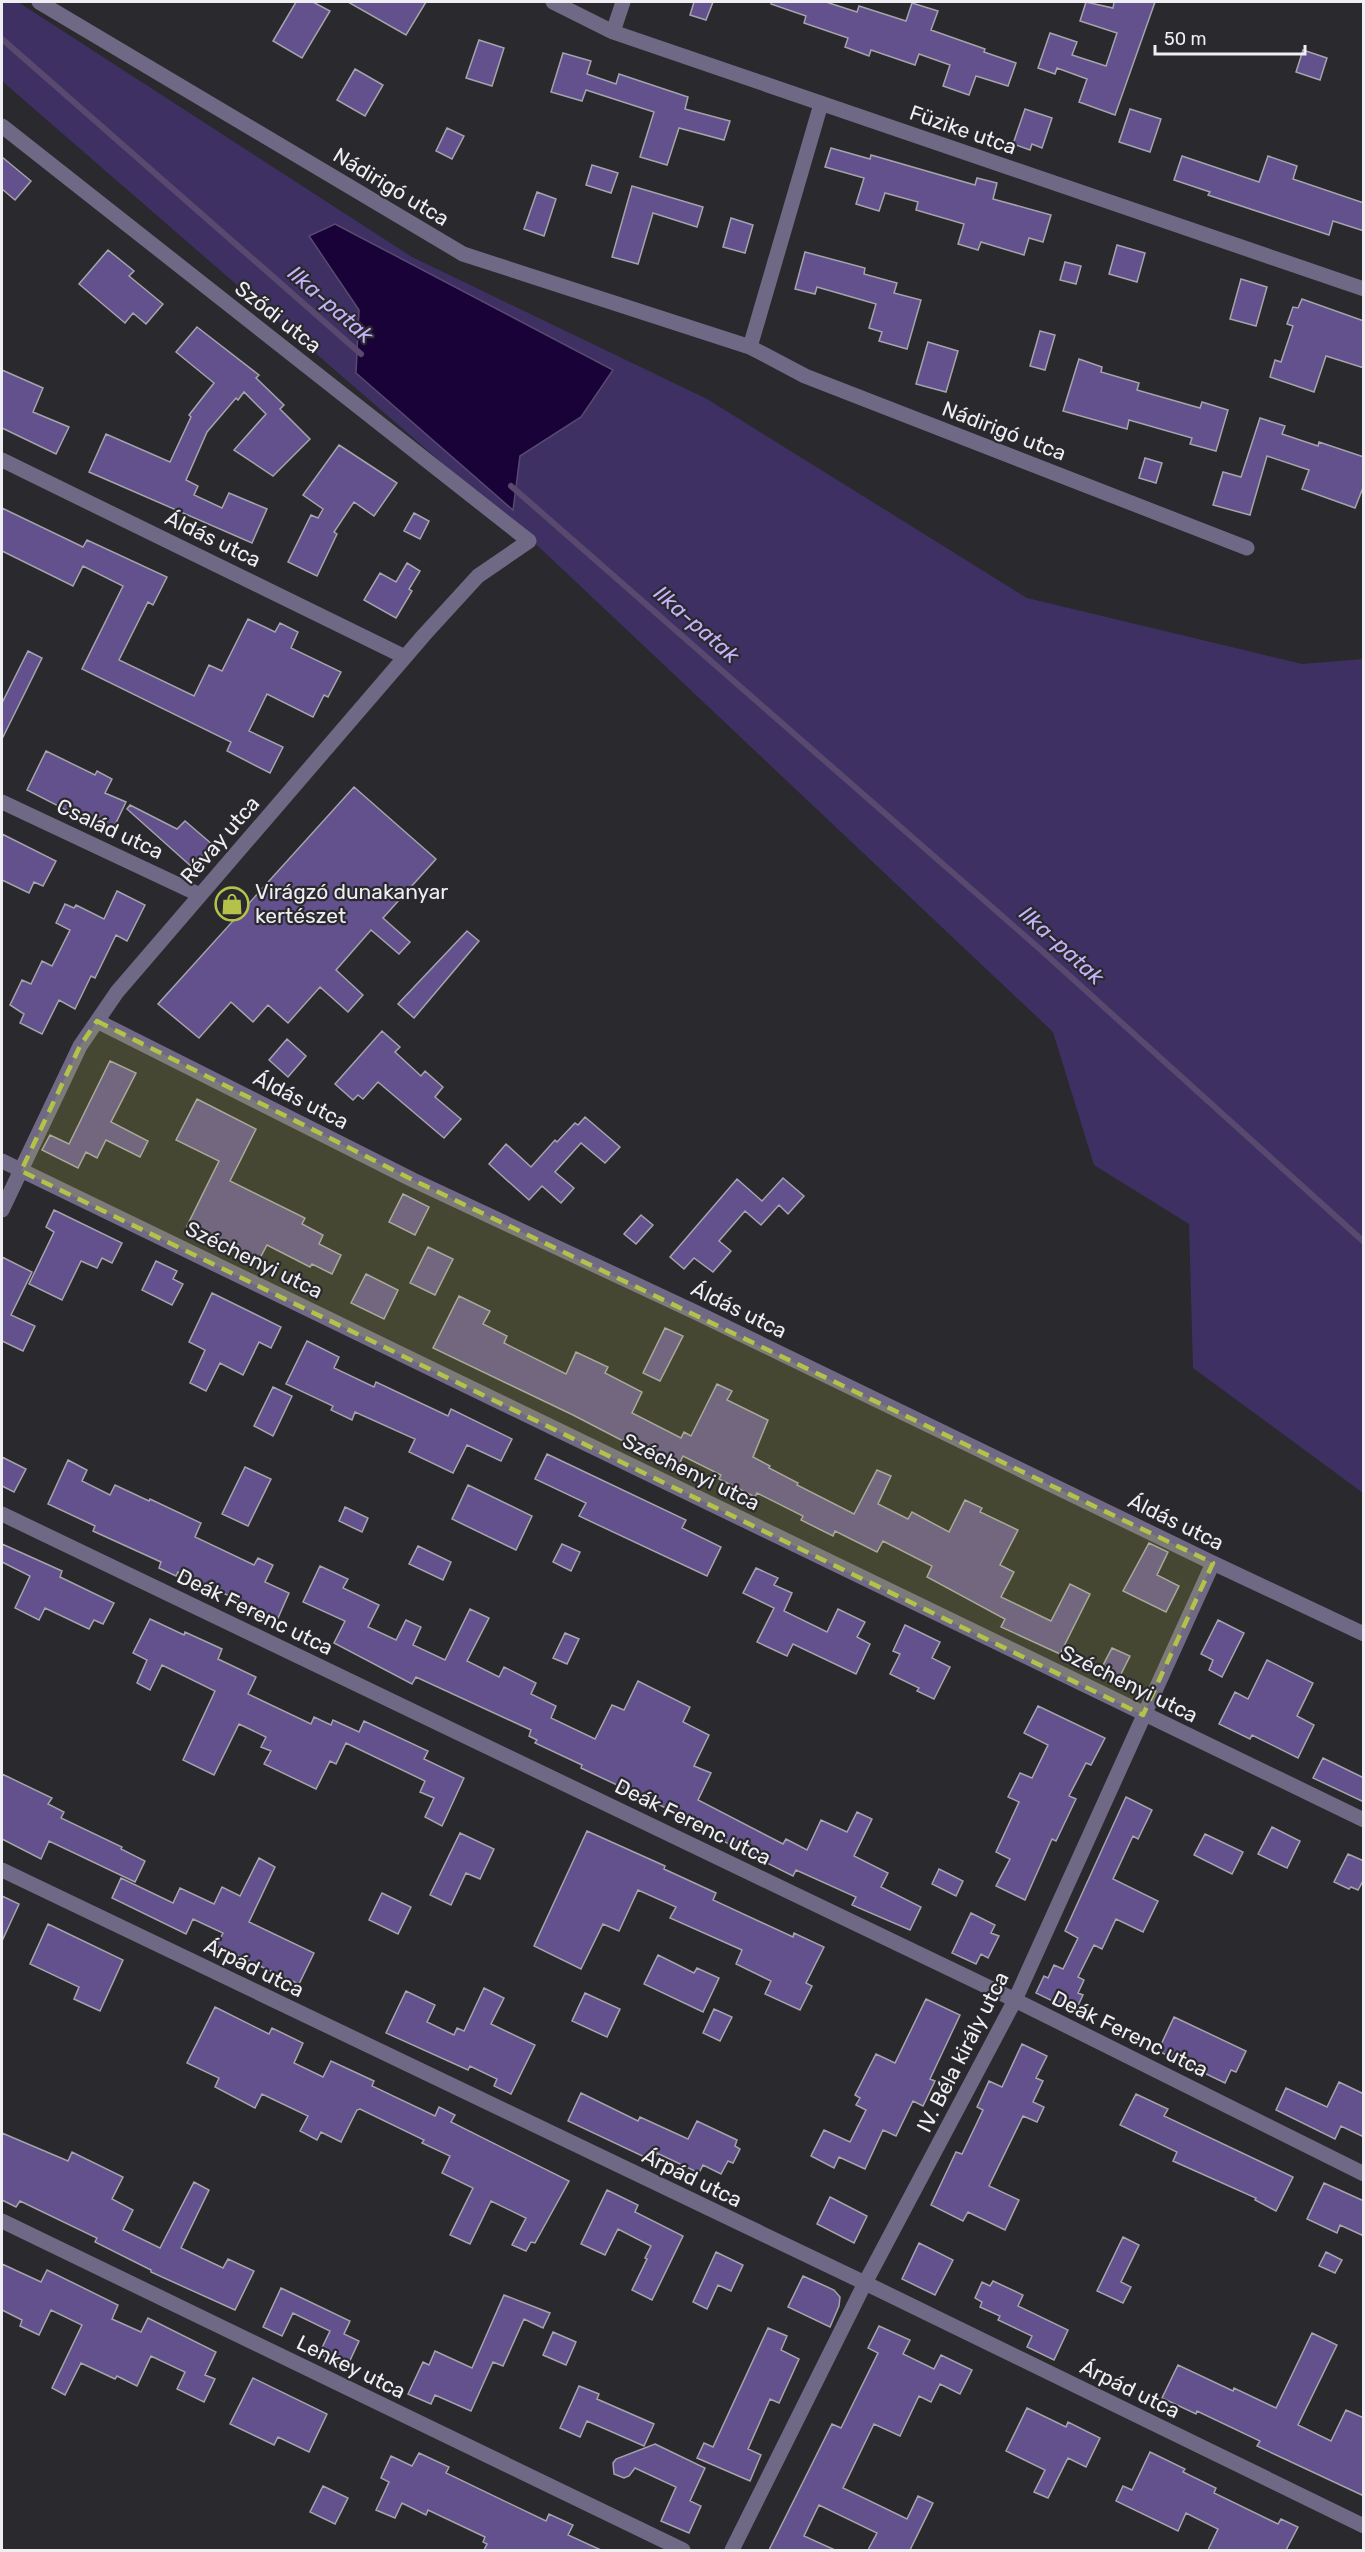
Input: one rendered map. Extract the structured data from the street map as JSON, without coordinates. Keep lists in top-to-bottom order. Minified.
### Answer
{"streets":{"street":["Füzike utca","Nádirigó utca","Sződi utca","Áldás utca","Család utca","Révay utca","Széchenyi utca","Deák Ferenc utca","Árpád utca","IV. Béla király utca","Lenkey utca"]},"crossings":[["Sződi utca","Révay utca"],["Áldás utca","Révay utca"],["Áldás utca","IV. Béla király utca"],["Család utca","Révay utca"],["Révay utca","Széchenyi utca"],["Széchenyi utca","IV. Béla király utca"],["Deák Ferenc utca","IV. Béla király utca"],["Árpád utca","IV. Béla király utca"]],"water":["Ilka-patak"],"places":{"shop":["Virágzó dunakanyar kertészet"]},"scale_bar":"50 m"}
